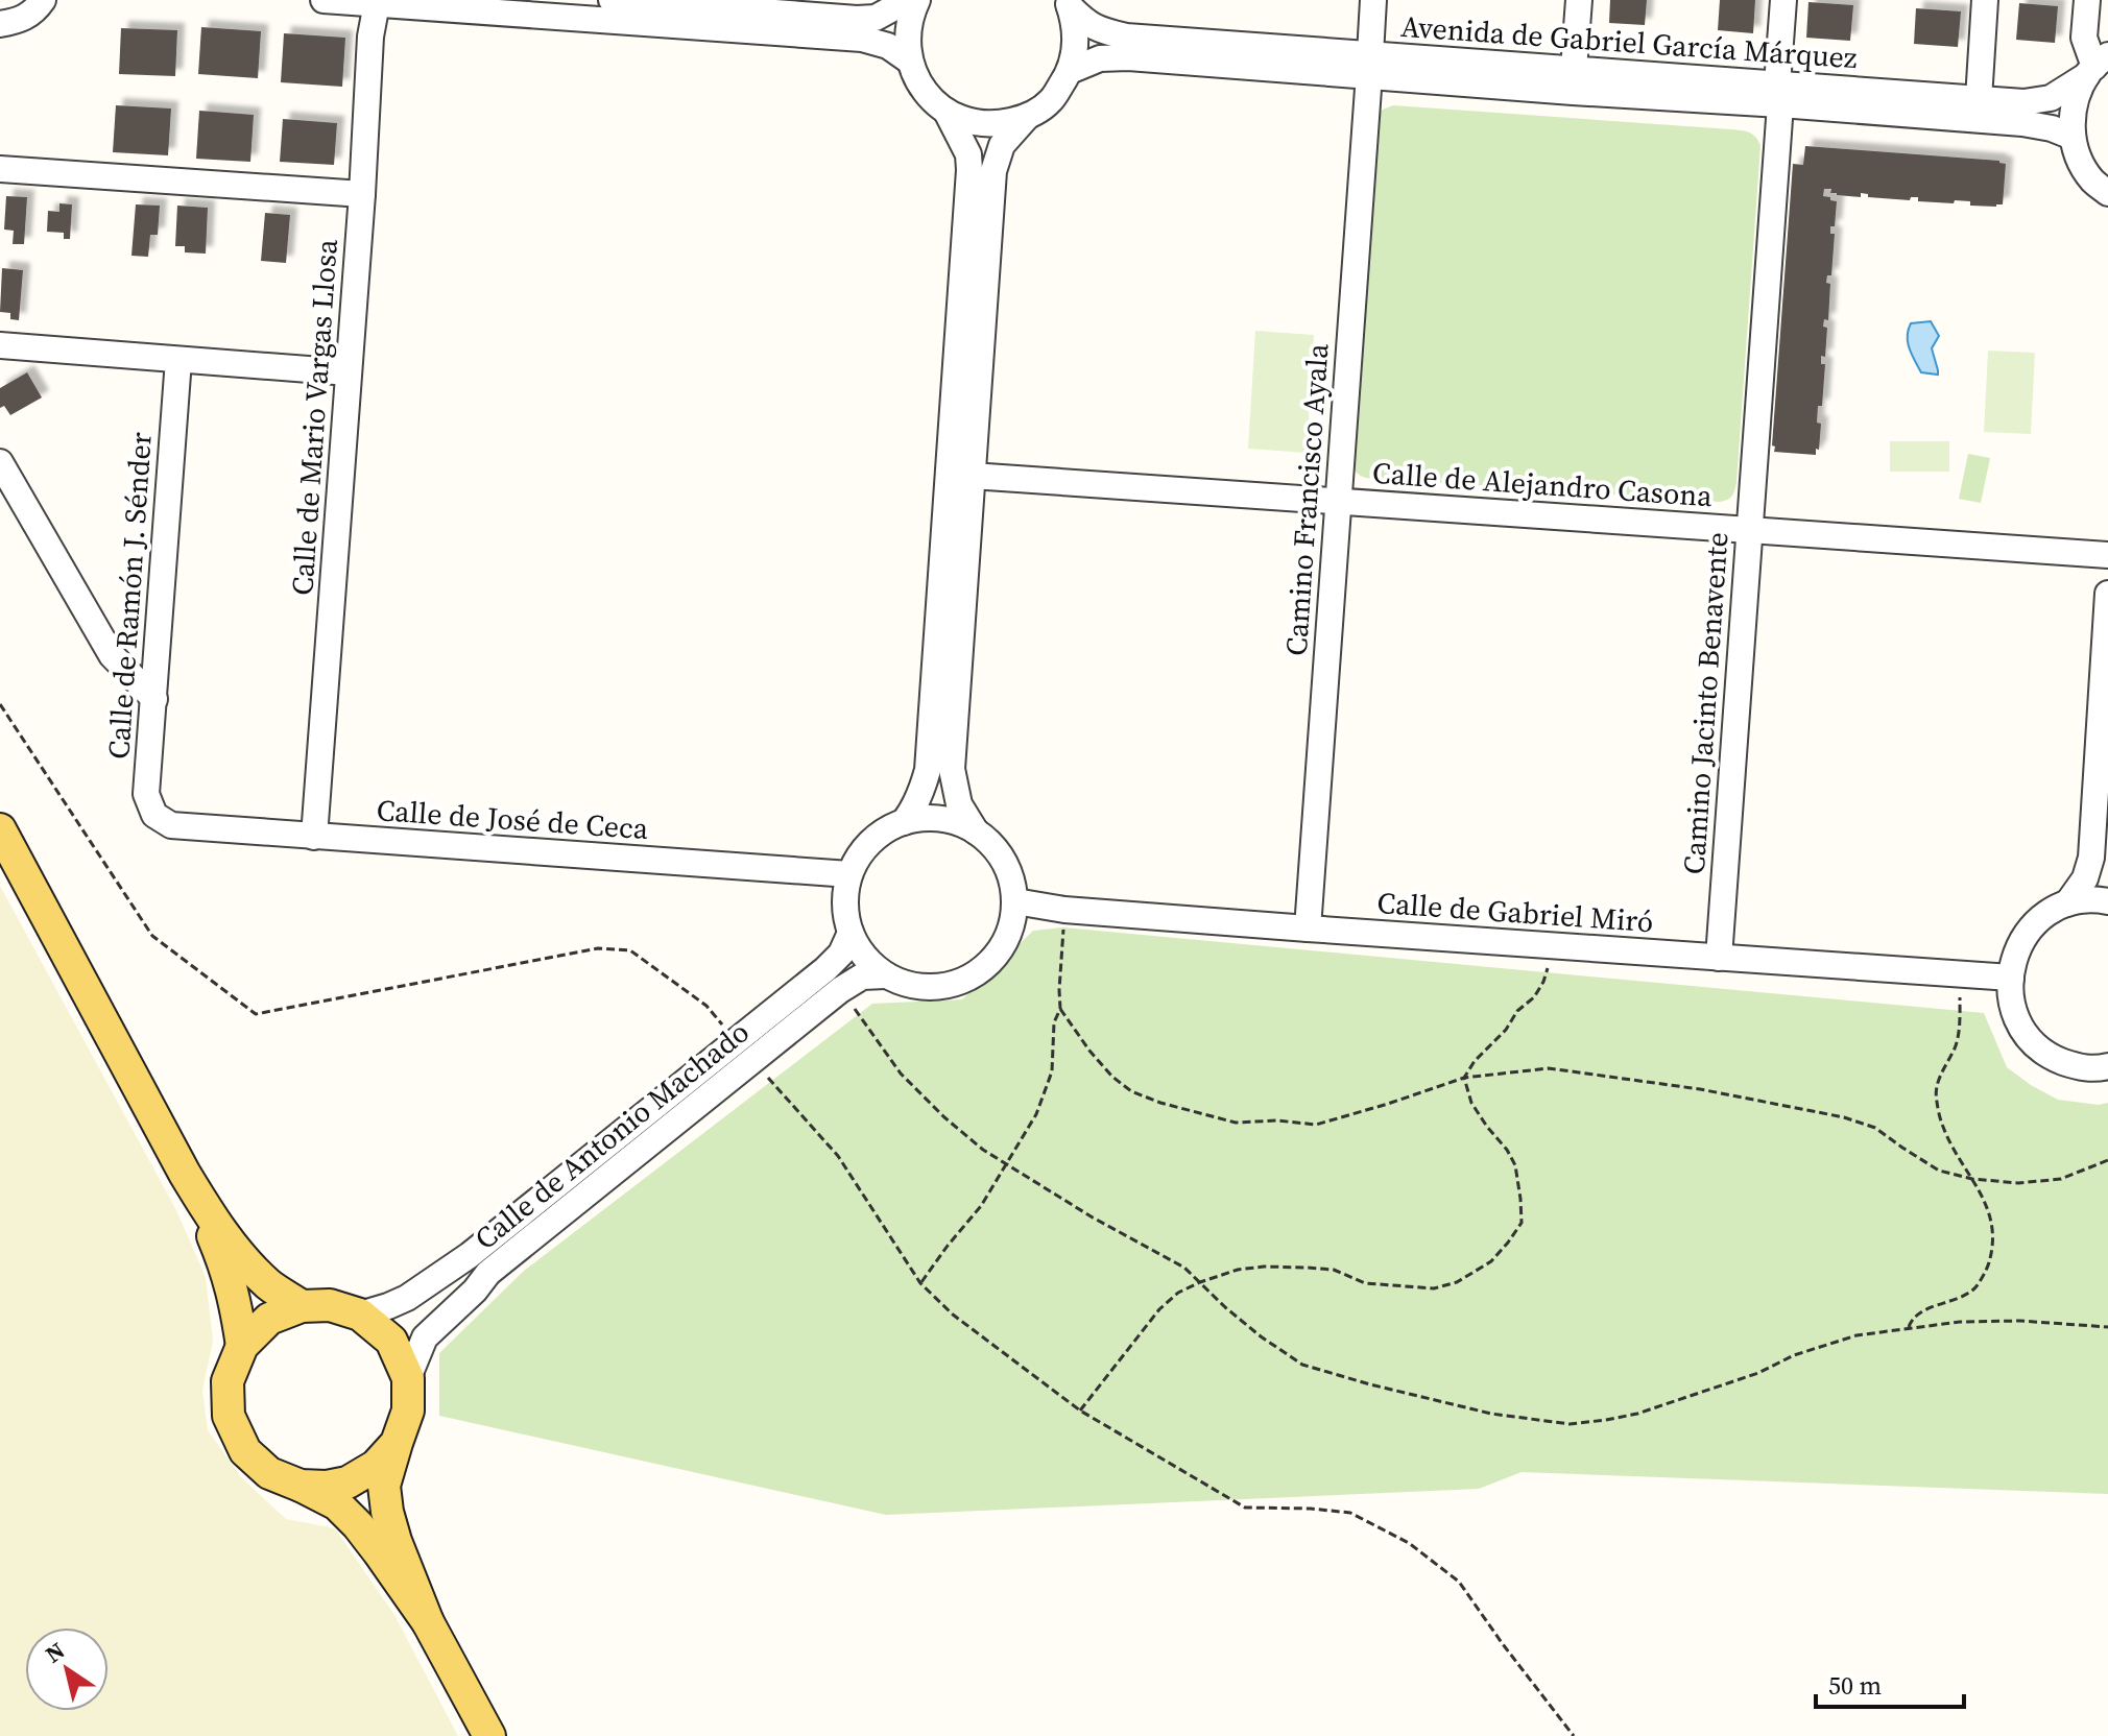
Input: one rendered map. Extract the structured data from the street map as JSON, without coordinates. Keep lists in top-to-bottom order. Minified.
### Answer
{"streets":{"street":["Avenida de Gabriel García Márquez","Calle de Mario Vargas Llosa","Calle de Alejandro Casona","Camino Francisco Ayala","Calle de Ramón J. Sénder","Camino Jacinto Benavente","Calle de José de Ceca","Calle de Gabriel Miró","Calle de Antonio Machado"]},"crossings":[["Avenida de Gabriel García Márquez","Camino Francisco Ayala"],["Avenida de Gabriel García Márquez","Camino Jacinto Benavente"],["Calle de Mario Vargas Llosa","Calle de José de Ceca"],["Calle de Alejandro Casona","Camino Francisco Ayala"],["Calle de Alejandro Casona","Camino Jacinto Benavente"],["Camino Francisco Ayala","Calle de Gabriel Miró"],["Calle de Ramón J. Sénder","Calle de José de Ceca"],["Camino Jacinto Benavente","Calle de Gabriel Miró"],["Calle de José de Ceca","Calle de Gabriel Miró"],["Calle de José de Ceca","Calle de Antonio Machado"],["Calle de Gabriel Miró","Calle de Antonio Machado"]],"scale_bar":"50 m","north":"top left"}
